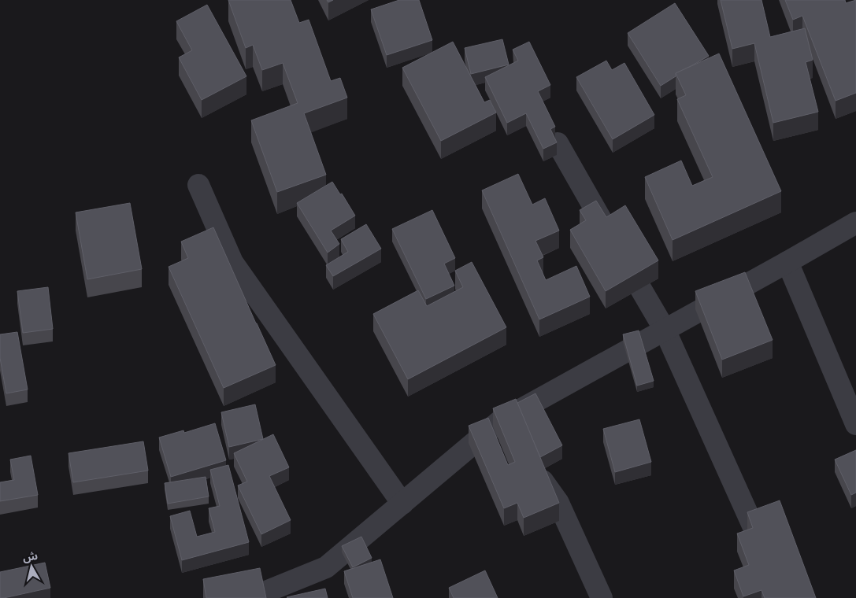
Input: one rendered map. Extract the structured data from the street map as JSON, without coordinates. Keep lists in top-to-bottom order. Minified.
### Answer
{"north":"top"}
